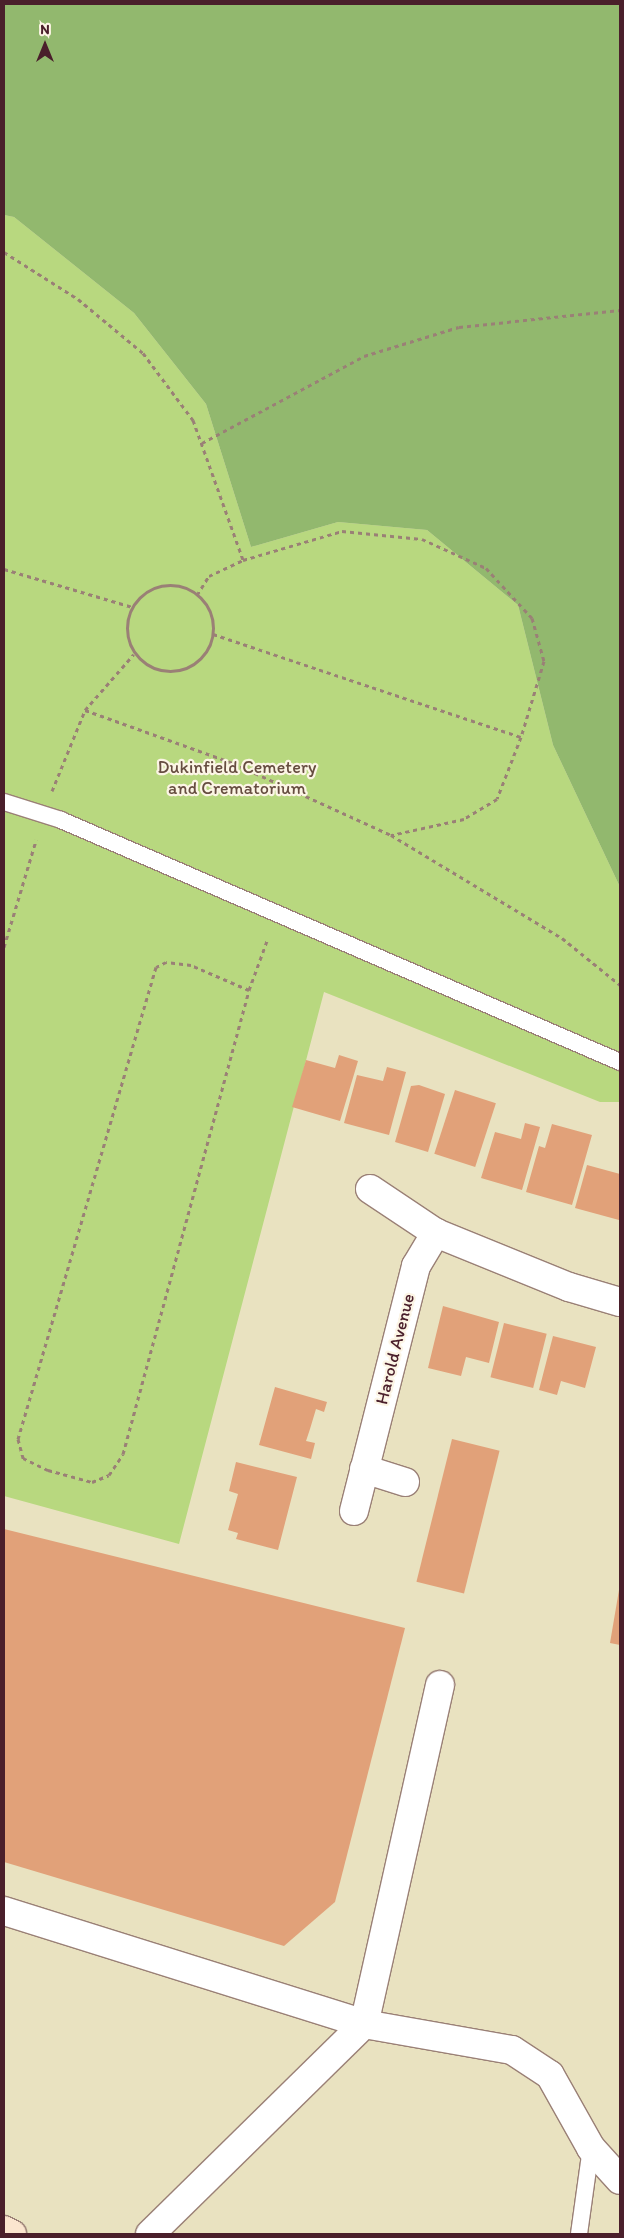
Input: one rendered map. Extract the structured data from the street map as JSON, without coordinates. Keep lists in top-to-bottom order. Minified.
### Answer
{"streets":{"street":["Harold Avenue"]},"parks":["Dukinfield Cemetery and Crematorium"],"north":"top"}
